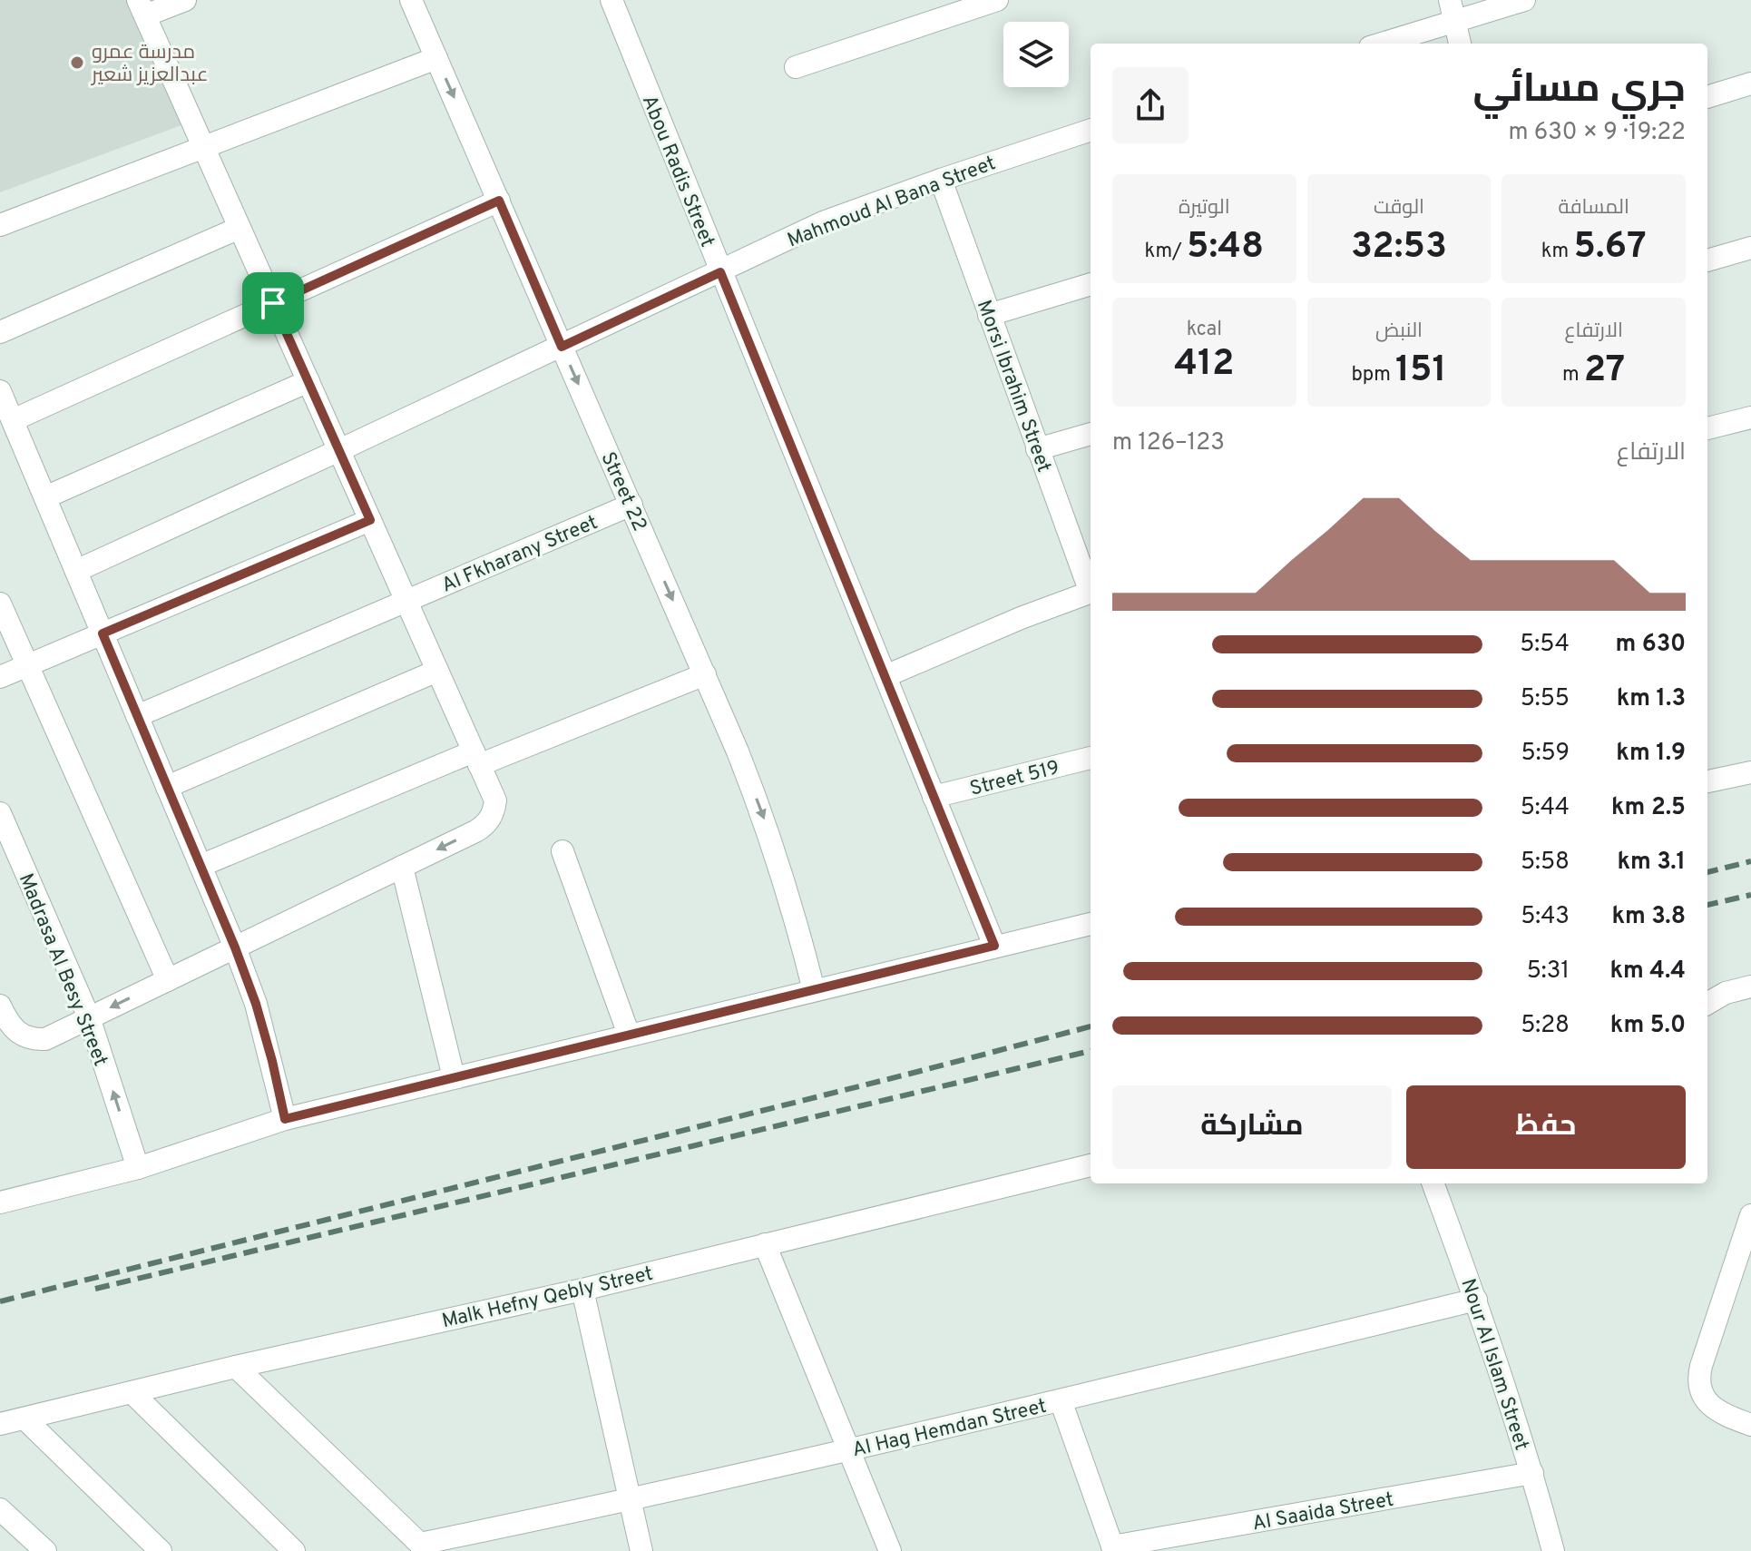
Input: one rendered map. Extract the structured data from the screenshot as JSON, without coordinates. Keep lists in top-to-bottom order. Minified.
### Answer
{"streets":{"street":["Abou Radis Street","Mahmoud Al Bana Street","Morsi Ibrahim Street","Street 22","Al Fkharany Street","Street 519","Madrasa Al Besy Street","Malk Hefny Qebly Street","Nour Al Islam Street","Al Hag Hemdan Street","Al Saaida Street"]},"crossings":[["Abou Radis Street","Mahmoud Al Bana Street"],["Abou Radis Street","Street 519"],["Mahmoud Al Bana Street","Morsi Ibrahim Street"],["Mahmoud Al Bana Street","Street 22"],["Street 22","Al Fkharany Street"],["Nour Al Islam Street","Al Hag Hemdan Street"],["Nour Al Islam Street","Al Saaida Street"]],"one_way":["Street 22"],"places":["مدرسة عمرو عبدالعزيز شعير"],"page":{"heading":["جري مسائي","19:22 · 9 × 630 m"],"stats":[["المسافة","5.67 km"],["الوقت","32:53"],["الوتيرة","5:48 /km"],["الارتفاع","27 m"],["النبض","151 bpm"],["kcal","412"]],"chart":["الارتفاع","123–126 m"],"list":[{"name":"630 m","note":"5:54"},{"name":"1.3 km","note":"5:55"},{"name":"1.9 km","note":"5:59"},{"name":"2.5 km","note":"5:44"},{"name":"3.1 km","note":"5:58"},{"name":"3.8 km","note":"5:43"},{"name":"4.4 km","note":"5:31"},{"name":"5.0 km","note":"5:28"}],"buttons":["حفظ","مشاركة"]}}
